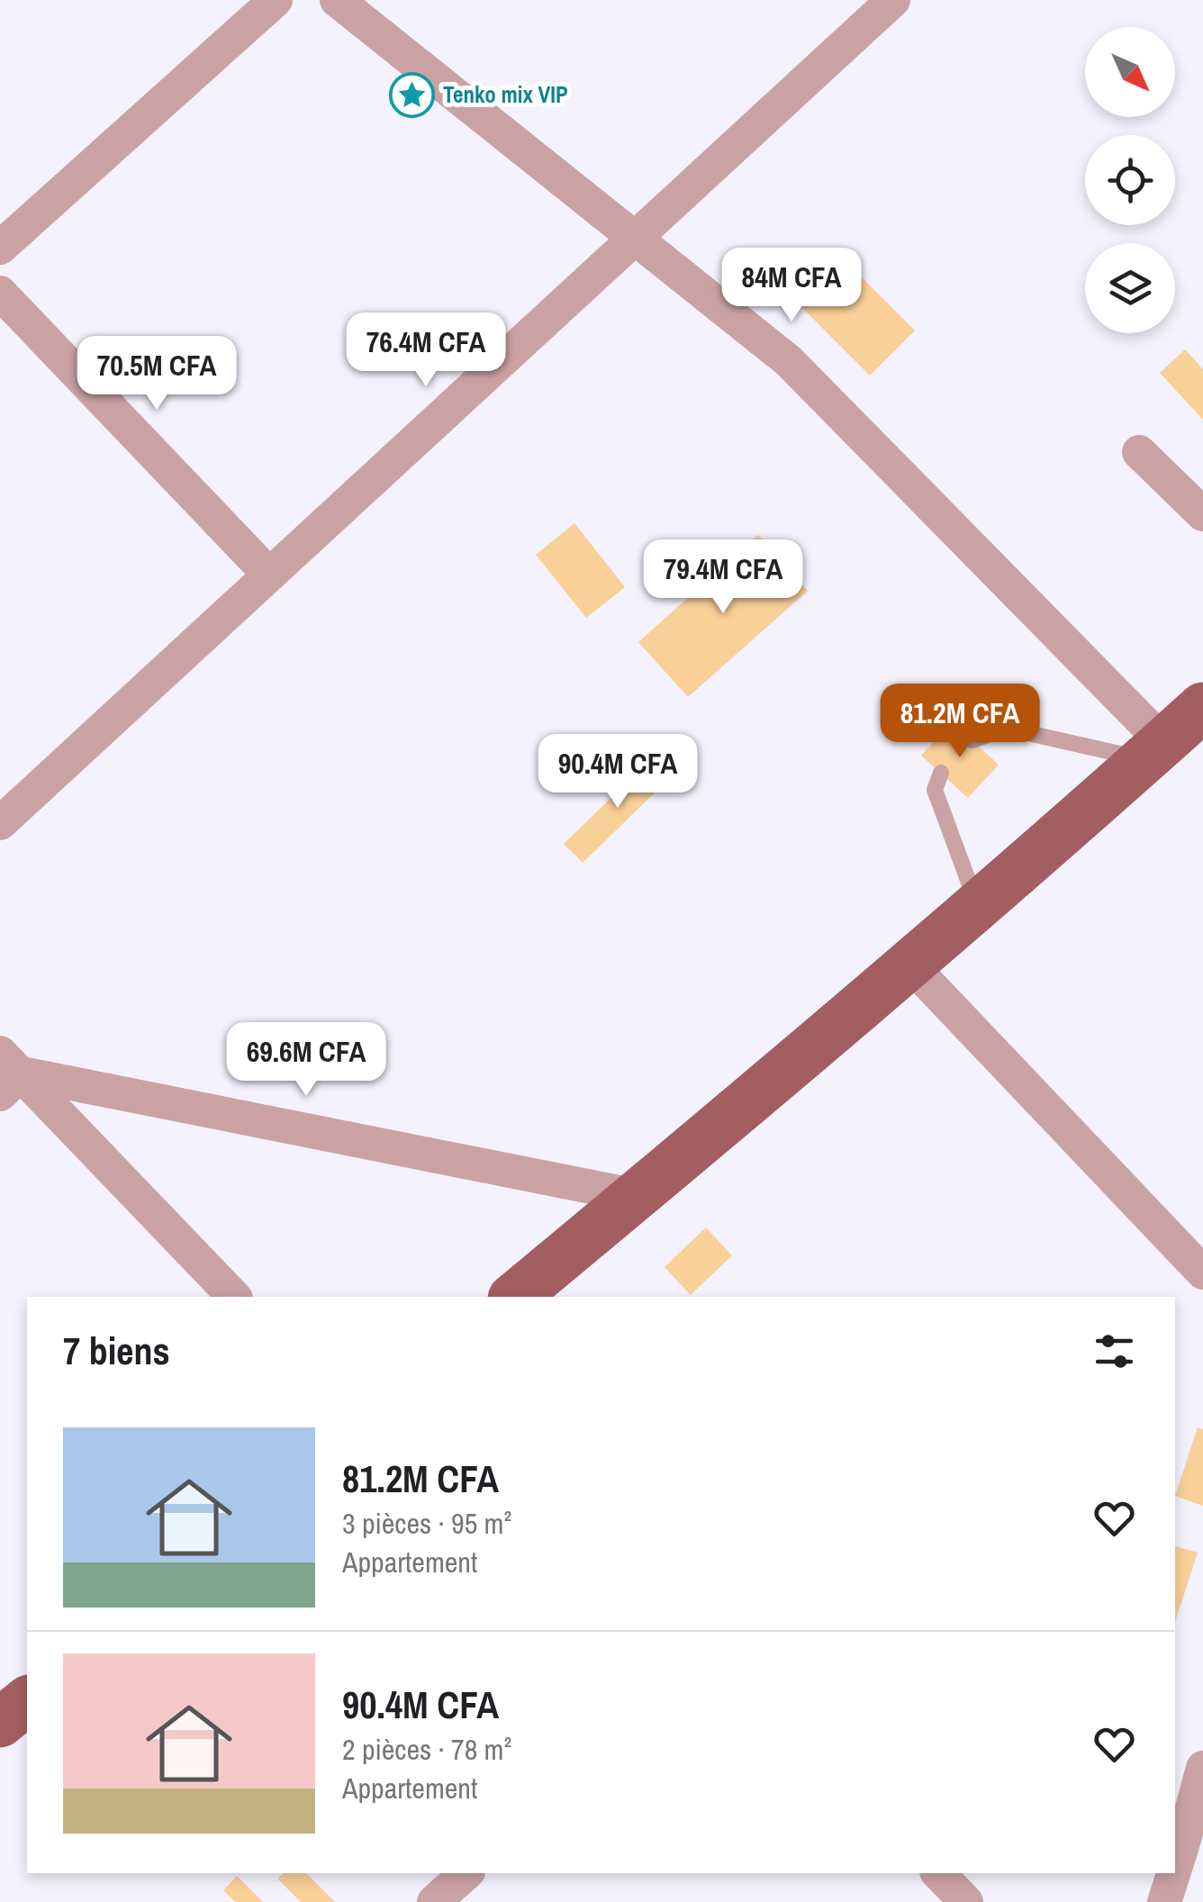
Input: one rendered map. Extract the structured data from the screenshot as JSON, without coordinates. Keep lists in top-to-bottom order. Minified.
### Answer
{"places":{"place":["Tenko mix VIP"]},"north":"bottom right","page":{"price":["84M CFA","76.4M CFA","70.5M CFA","79.4M CFA","81.2M CFA","90.4M CFA","69.6M CFA"],"heading":"7 biens","list":[{"name":"81.2M CFA","note":"3 pièces · 95 m² · Appartement"},{"name":"90.4M CFA","note":"2 pièces · 78 m² · Appartement"}]}}
